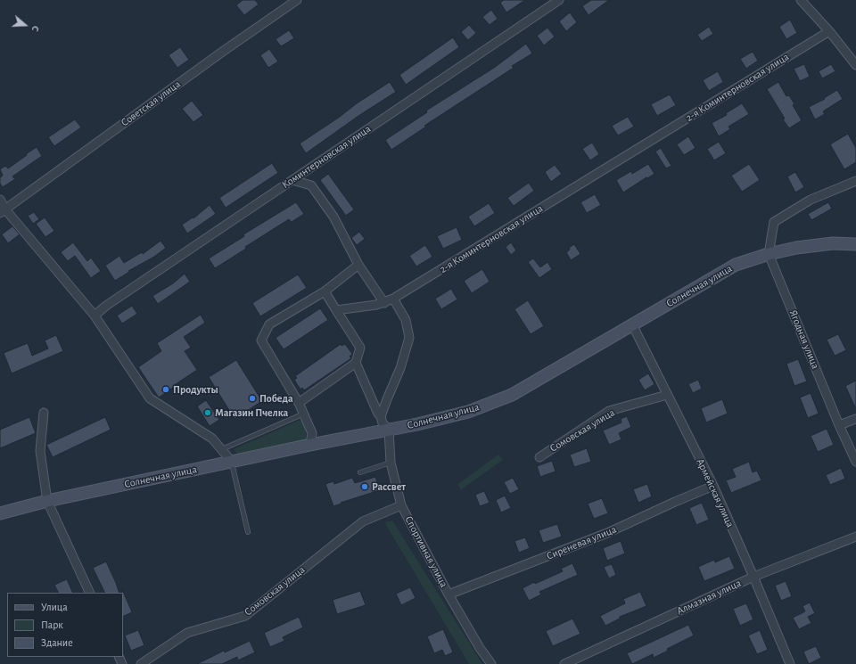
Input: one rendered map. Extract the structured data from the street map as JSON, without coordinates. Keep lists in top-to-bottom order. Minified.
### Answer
{"streets":{"street":["2-я Коминтерновская улица","Советская улица","Коминтерновская улица","Солнечная улица","Ягодная улица","Сомовская улица","Армейская улица","Сиреневая улица","Спортивная улица","Алмазная улица"]},"crossings":[["Солнечная улица","Ягодная улица"],["Солнечная улица","Армейская улица"],["Солнечная улица","Спортивная улица"],["Сомовская улица","Армейская улица"],["Сомовская улица","Спортивная улица"],["Армейская улица","Сиреневая улица"],["Армейская улица","Алмазная улица"],["Сиреневая улица","Спортивная улица"]],"places":["Продукты","Победа","Магазин Пчелка","Рассвет"],"legend":["Улица","Парк","Здание"],"north":"right"}
